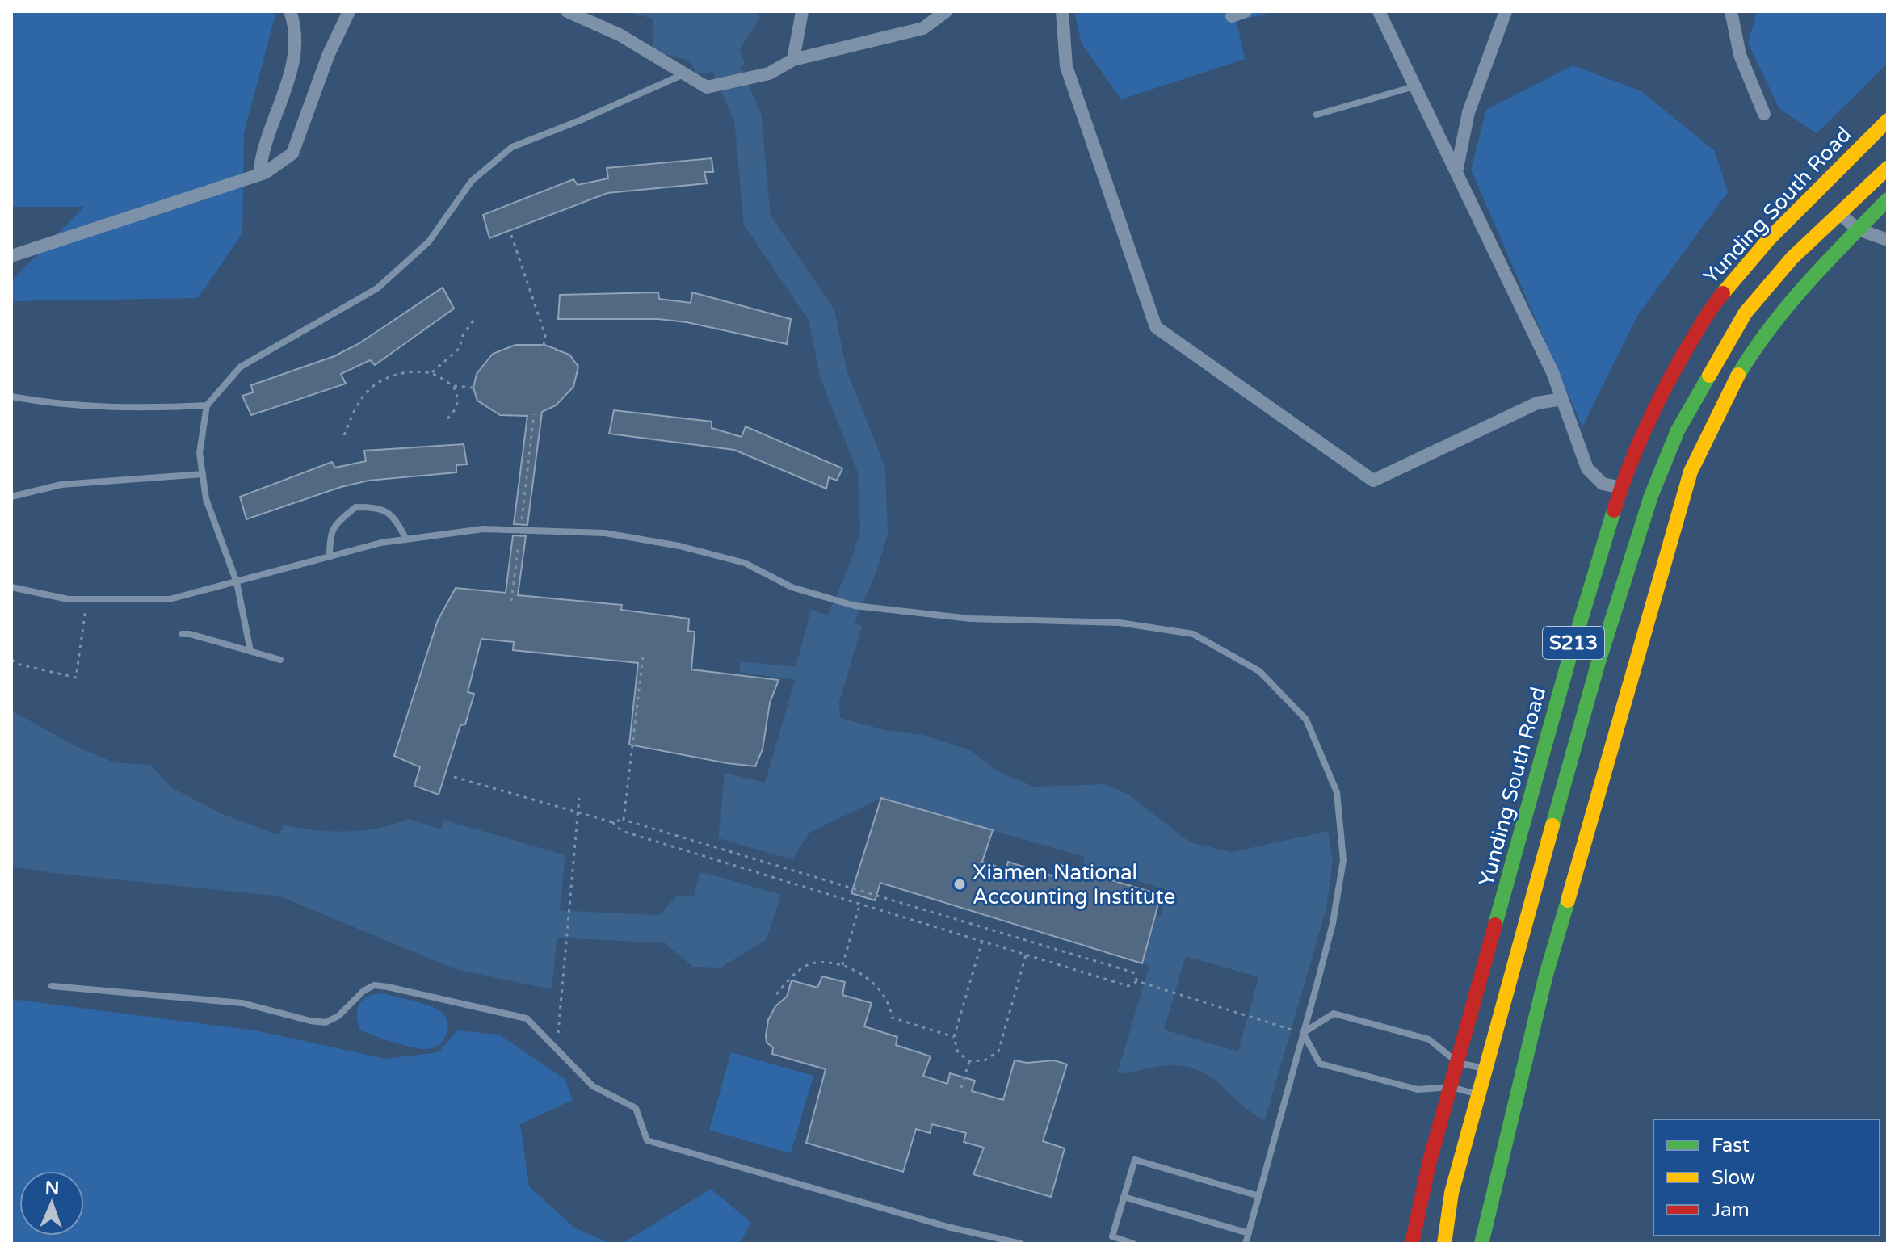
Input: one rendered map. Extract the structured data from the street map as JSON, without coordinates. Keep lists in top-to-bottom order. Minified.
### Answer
{"streets":{"main road":["Yunding South Road","S213"]},"places":["Xiamen National Accounting Institute"],"legend":["Fast","Slow","Jam"],"north":"top"}
